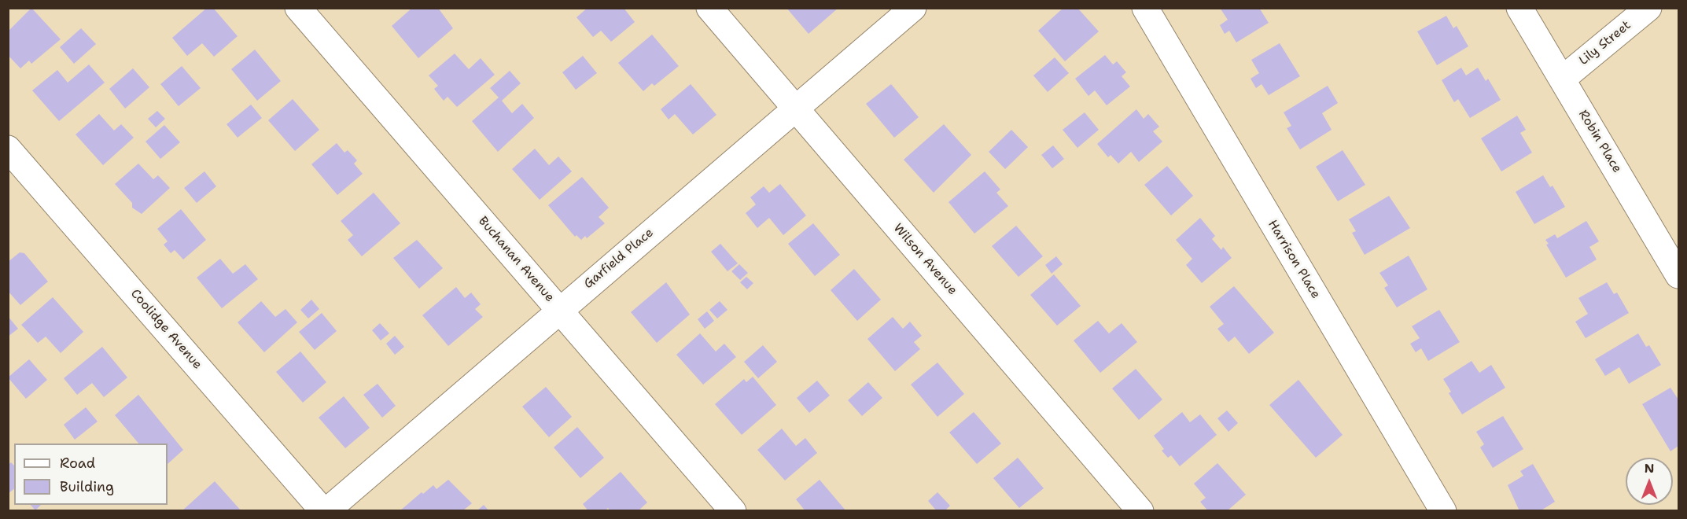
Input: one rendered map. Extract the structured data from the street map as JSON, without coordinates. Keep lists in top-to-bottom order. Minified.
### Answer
{"streets":{"street":["Lily Street","Robin Place","Garfield Place","Buchanan Avenue","Wilson Avenue","Harrison Place","Coolidge Avenue"]},"crossings":[["Lily Street","Robin Place"],["Garfield Place","Buchanan Avenue"],["Garfield Place","Wilson Avenue"],["Garfield Place","Coolidge Avenue"]],"legend":["Road","Building"],"north":"top"}
